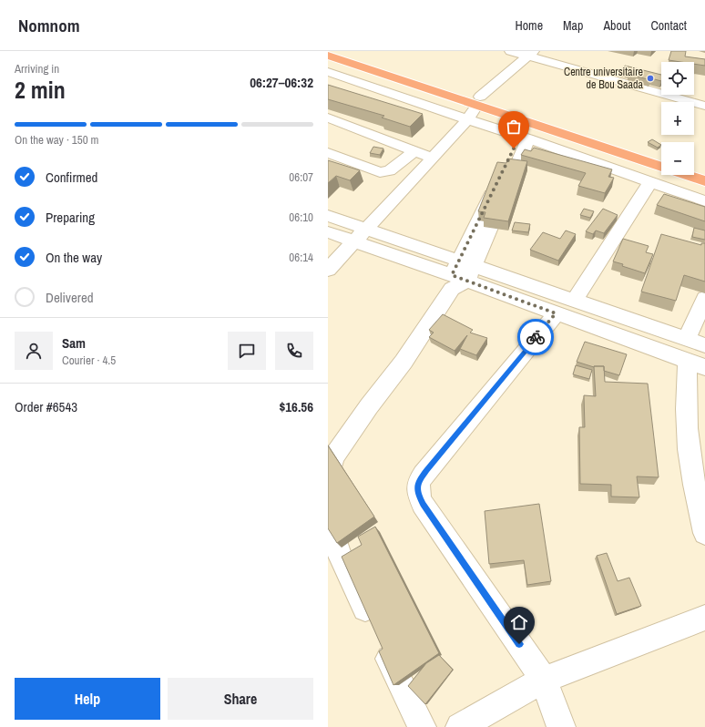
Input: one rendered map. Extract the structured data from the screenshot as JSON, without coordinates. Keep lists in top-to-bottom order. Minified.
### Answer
{"places":["Centre universitaire de Bou Saada"],"page":{"header":"Nomnom","nav":["Home","Map","About","Contact"],"heading":["2 min","Arriving in","06:27–06:32"],"panel":["Sam","Courier · 4.5","Order #6543","$16.56"],"map_buttons":["+","−"],"bar":"On the way · 150 m","list":[["Confirmed","06:07"],["Preparing","06:10"],["On the way","06:14"],"Delivered"],"buttons":["Help","Share"]}}
